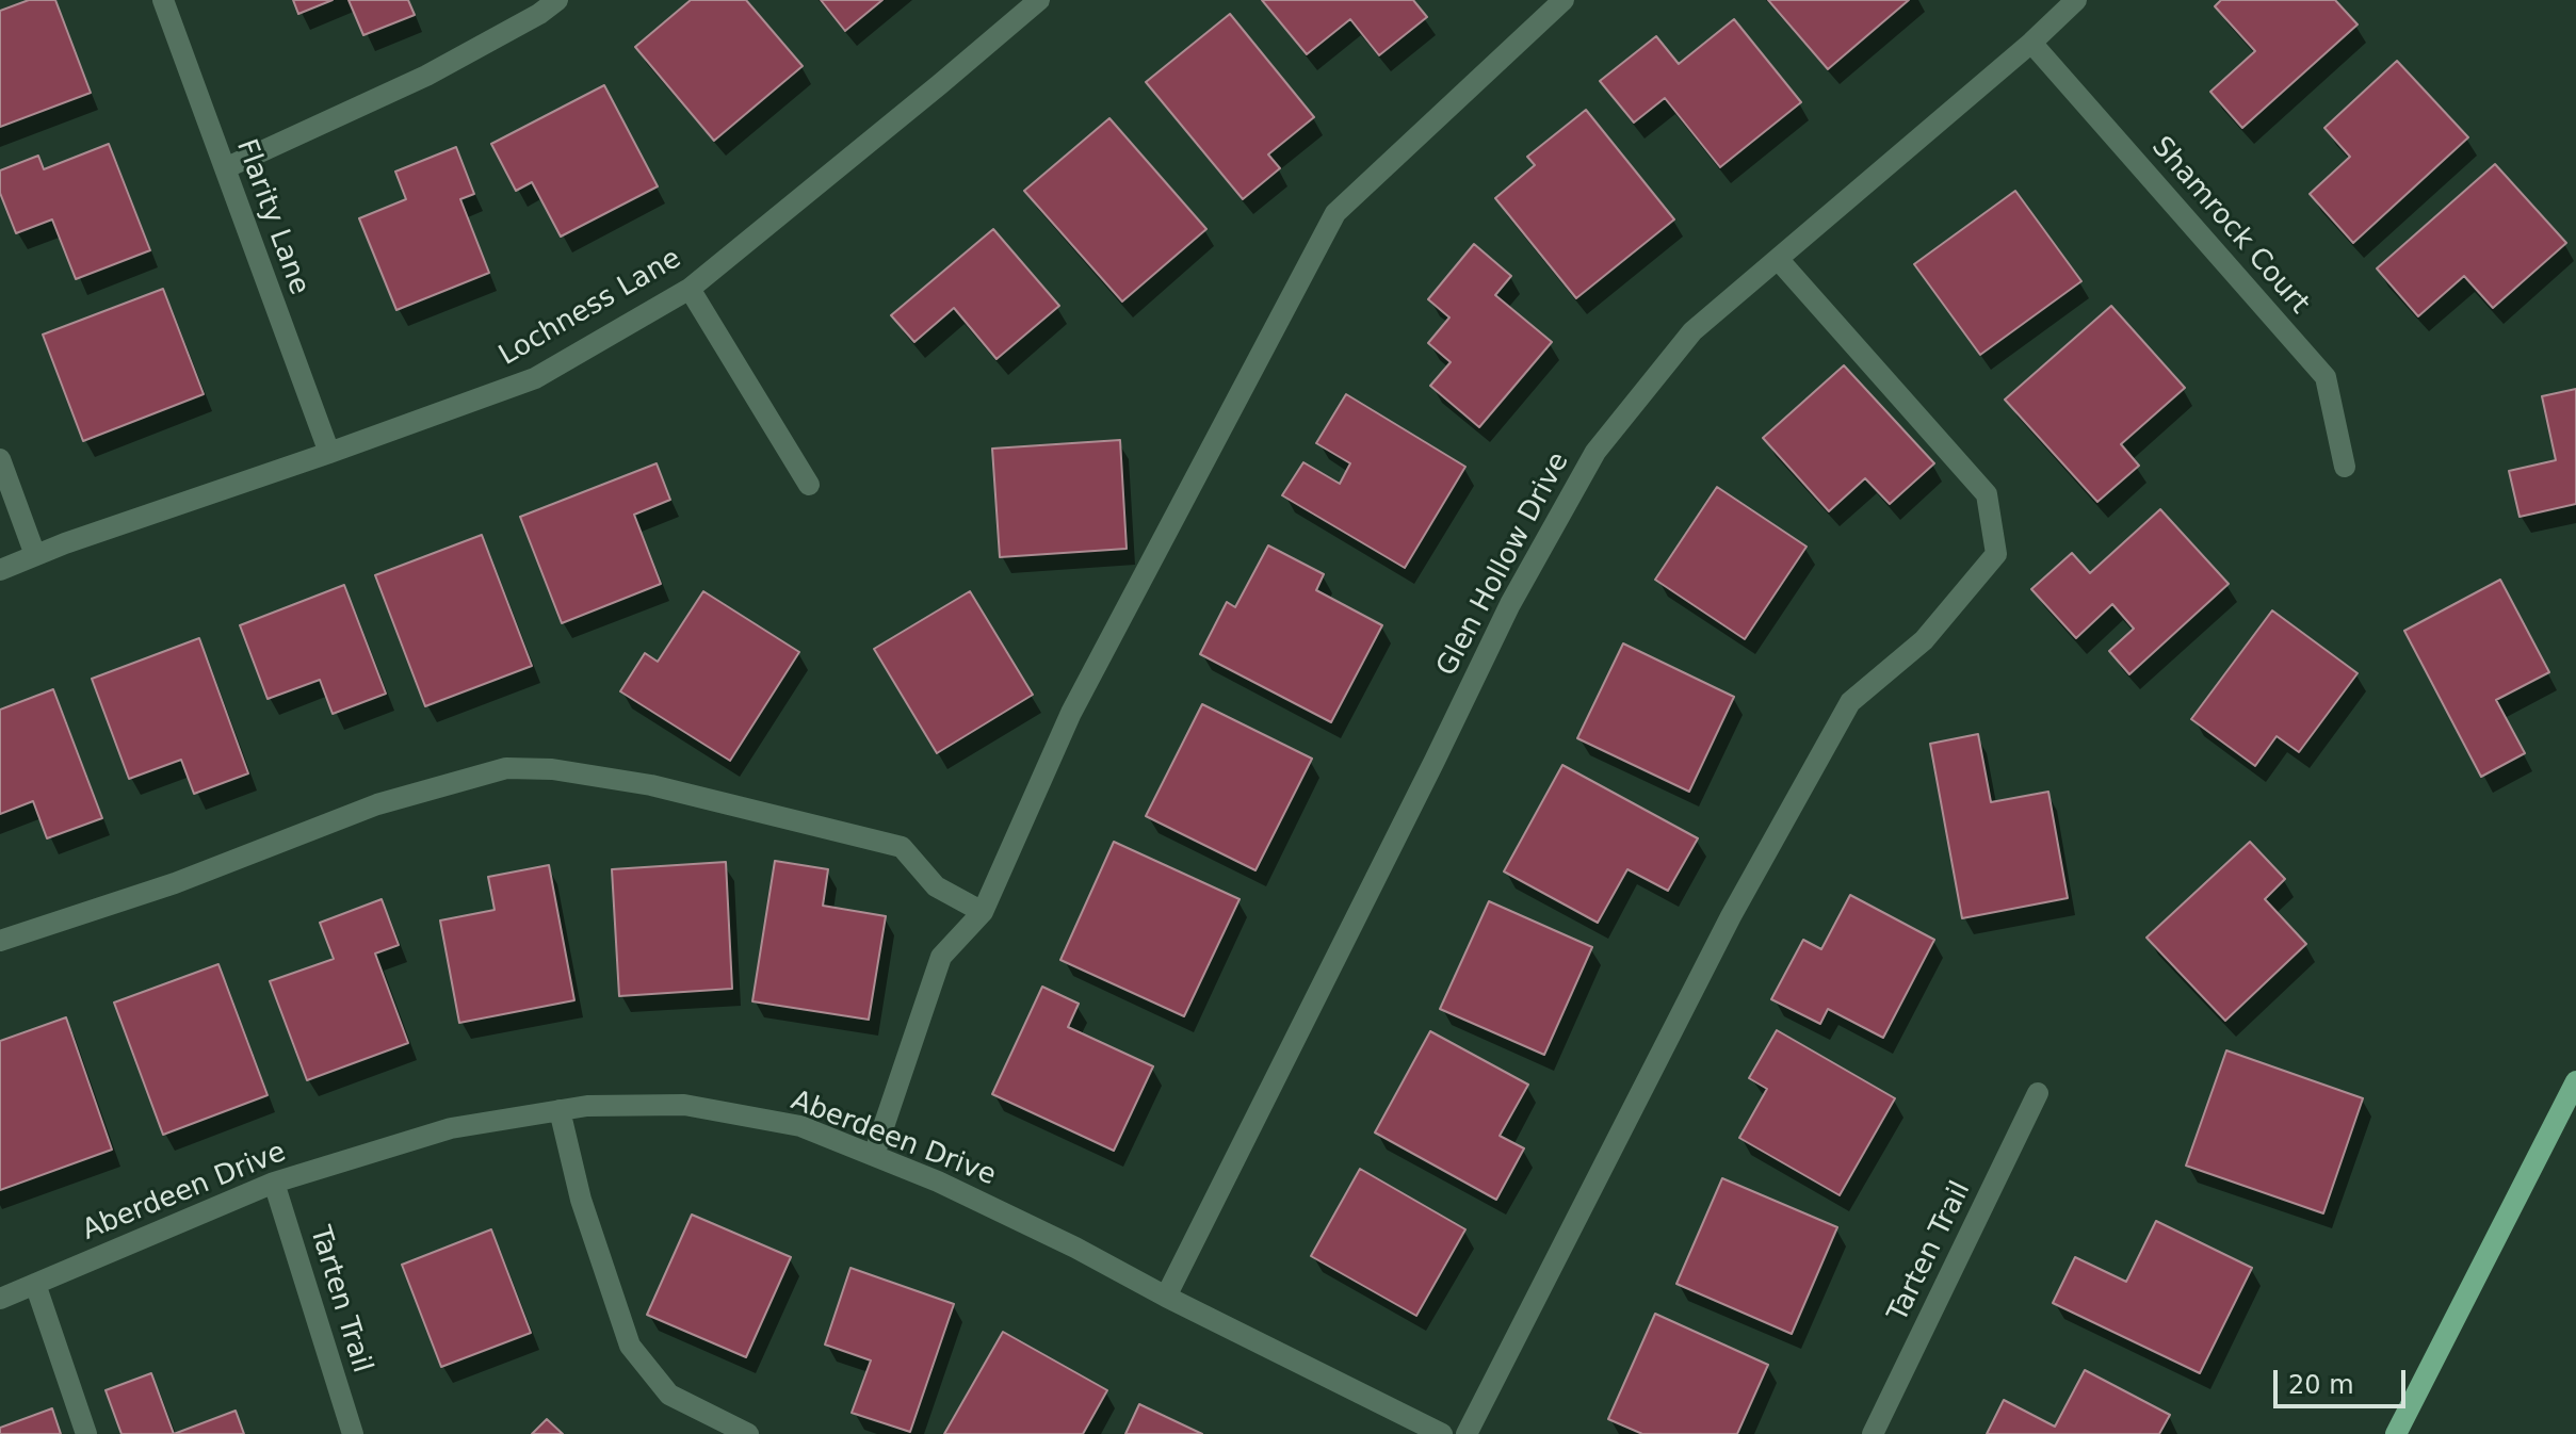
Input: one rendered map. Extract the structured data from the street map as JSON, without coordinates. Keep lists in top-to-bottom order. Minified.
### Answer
{"streets":{"street":["Flarity Lane","Shamrock Court","Lochness Lane","Glen Hollow Drive","Aberdeen Drive","Tarten Trail"]},"crossings":[["Flarity Lane","Lochness Lane"],["Shamrock Court","Glen Hollow Drive"],["Glen Hollow Drive","Aberdeen Drive"],["Aberdeen Drive","Tarten Trail"]],"scale_bar":"20 m"}
